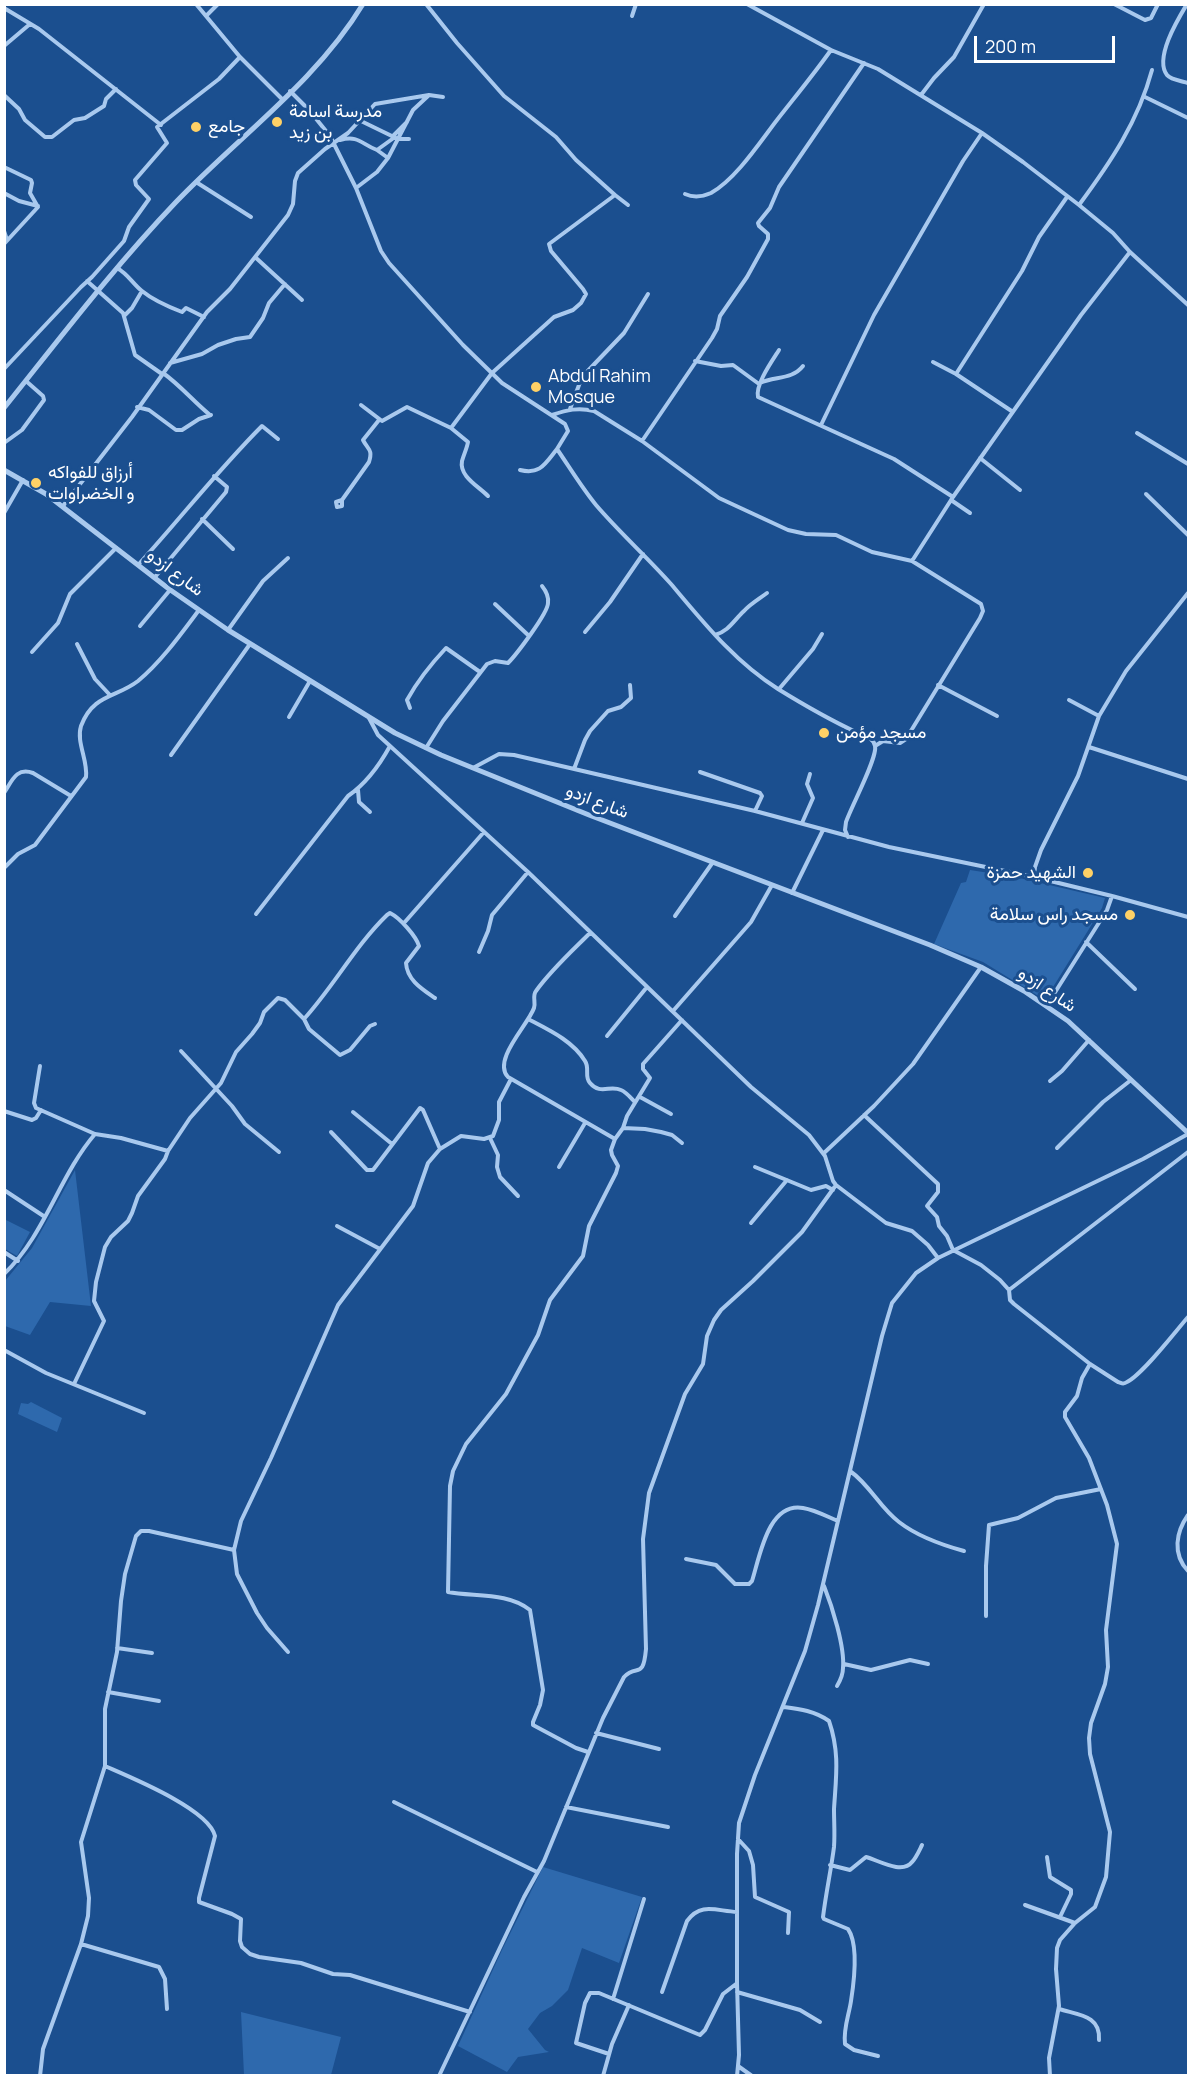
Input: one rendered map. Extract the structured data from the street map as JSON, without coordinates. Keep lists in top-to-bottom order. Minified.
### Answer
{"streets":{"street":["شارع ازدو"]},"places":["مدرسة اسامة بن زيد","جامع","Abdul Rahim Mosque","أرزاق للفواكه و الخضراوات","مسجد مؤمن","الشهيد حمزة","مسجد راس سلامة"],"scale_bar":"200 m"}
